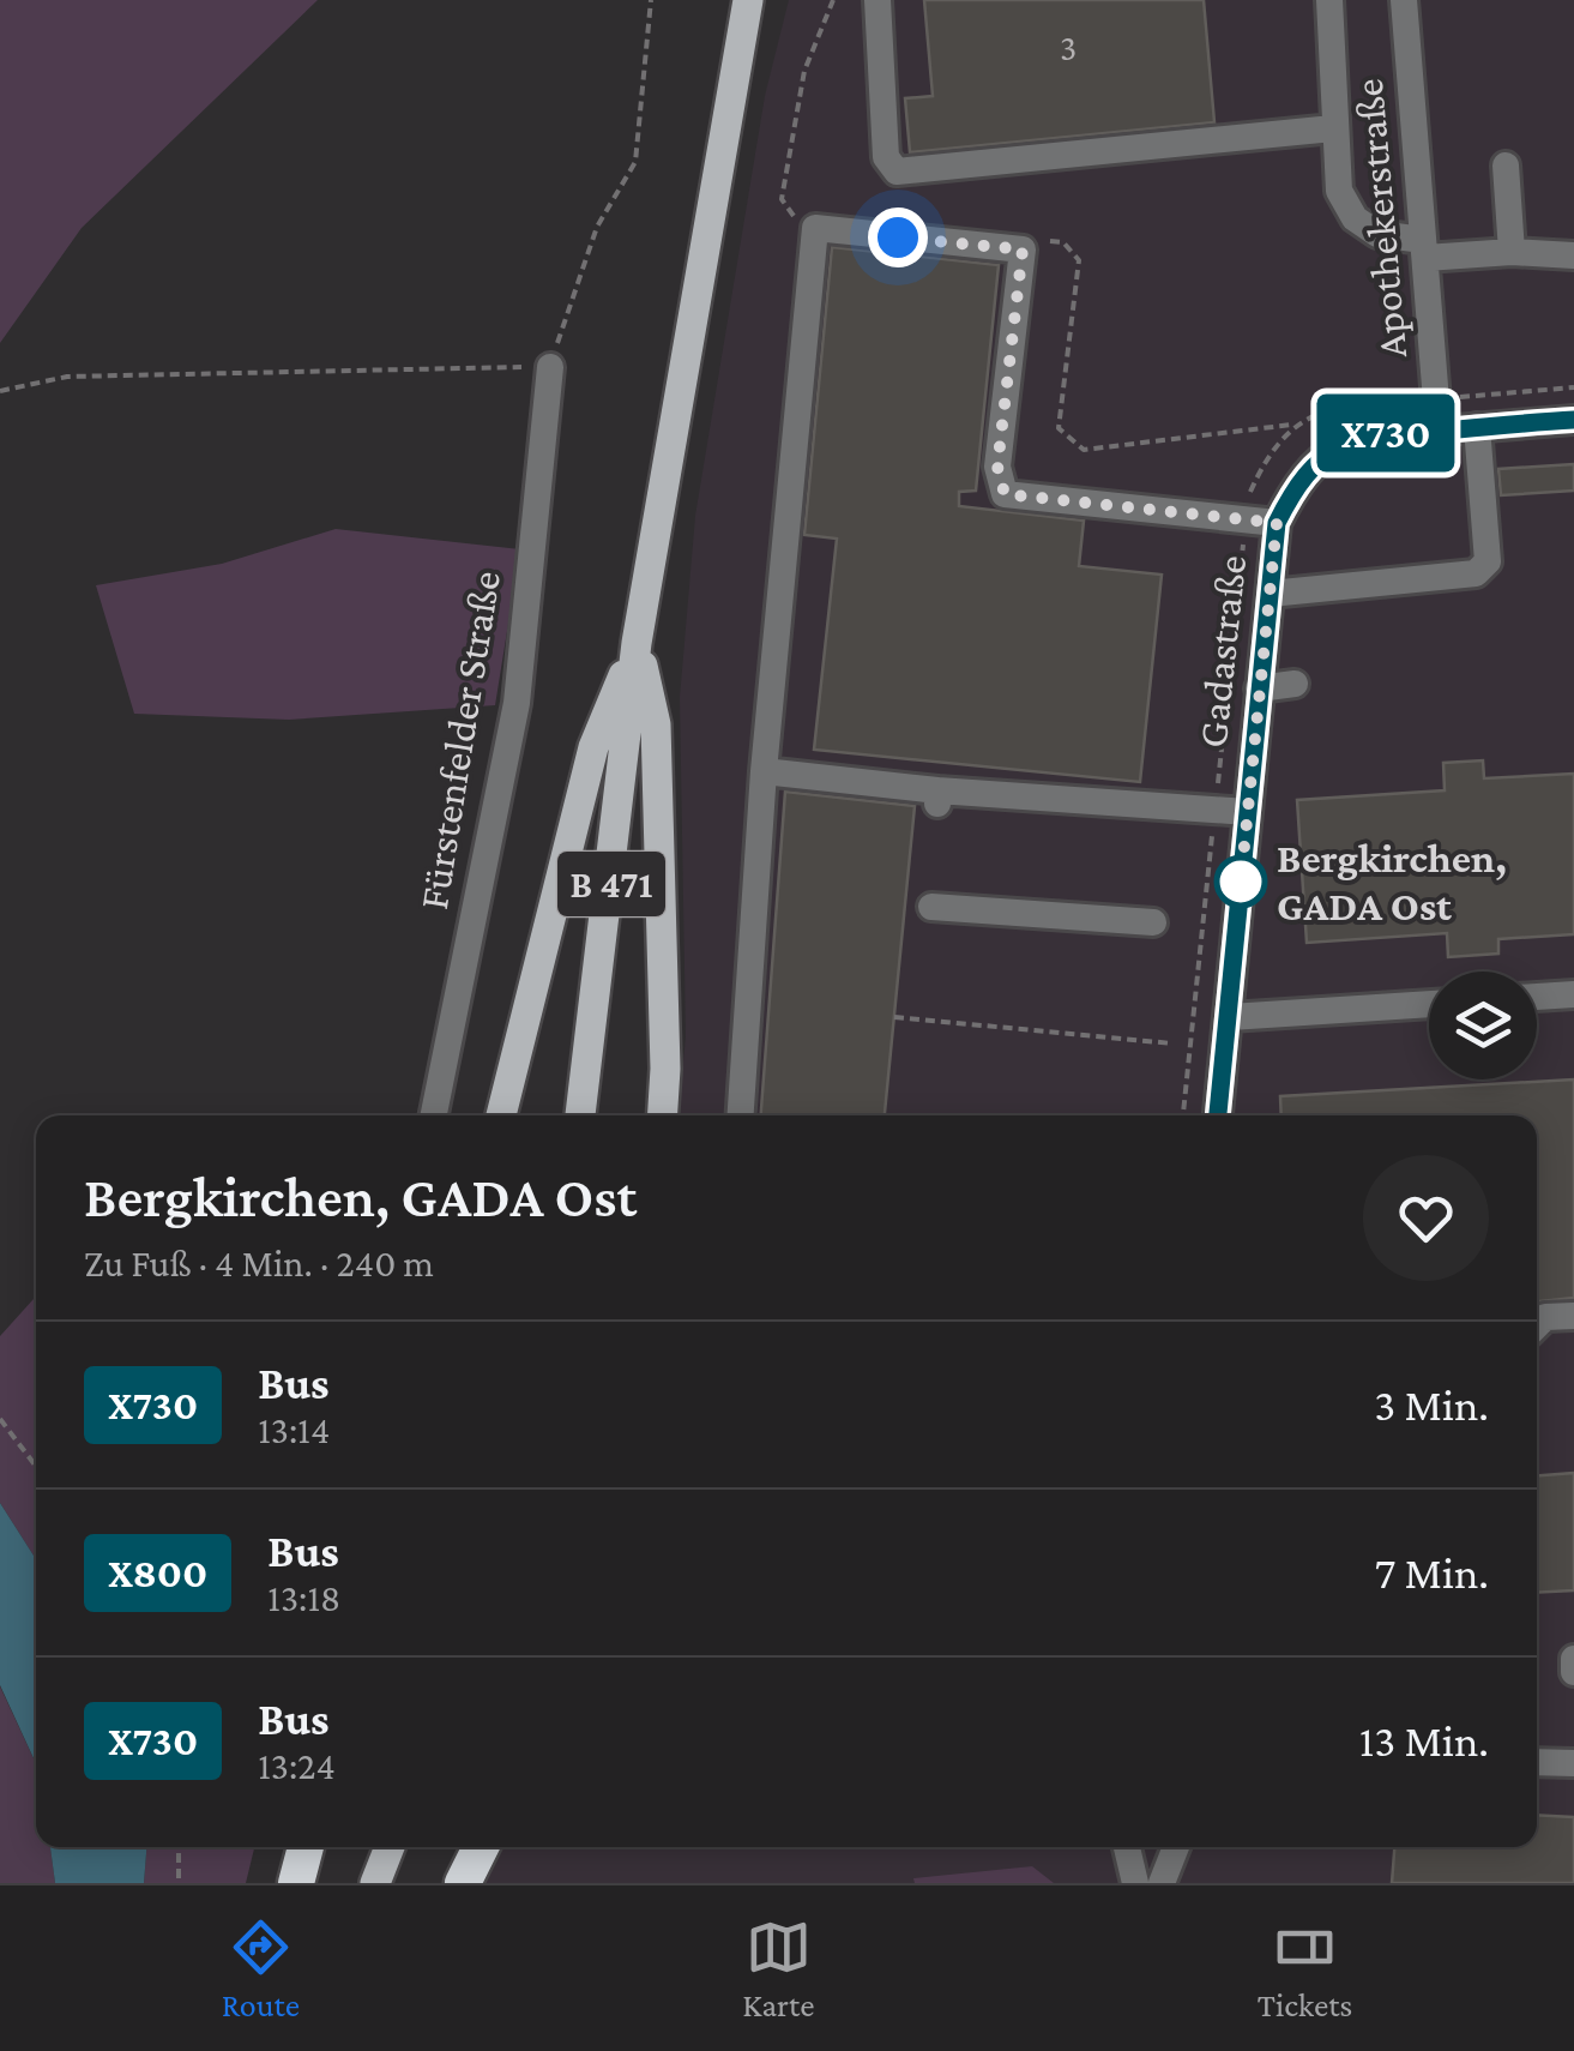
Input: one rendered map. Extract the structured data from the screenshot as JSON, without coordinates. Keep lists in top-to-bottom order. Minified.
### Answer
{"streets":{"main road":["B 471"],"street":["Apothekerstraße","Gadastraße","Fürstenfelder Straße"]},"crossings":[["Apothekerstraße","Gadastraße"]],"places":["Bergkirchen, GADA Ost"],"lines":["bus line X730"],"house_numbers":["3"],"page":{"on_map":"X730","heading":["Bergkirchen, GADA Ost","Zu Fuß · 4 Min. · 240 m"],"list":[{"mark":"X730","name":"Bus","note":"13:14","value":"3 Min."},{"mark":"X800","name":"Bus","note":"13:18","value":"7 Min."},{"mark":"X730","name":"Bus","note":"13:24","value":"13 Min."}],"tabs":["Route","Karte","Tickets"]}}
